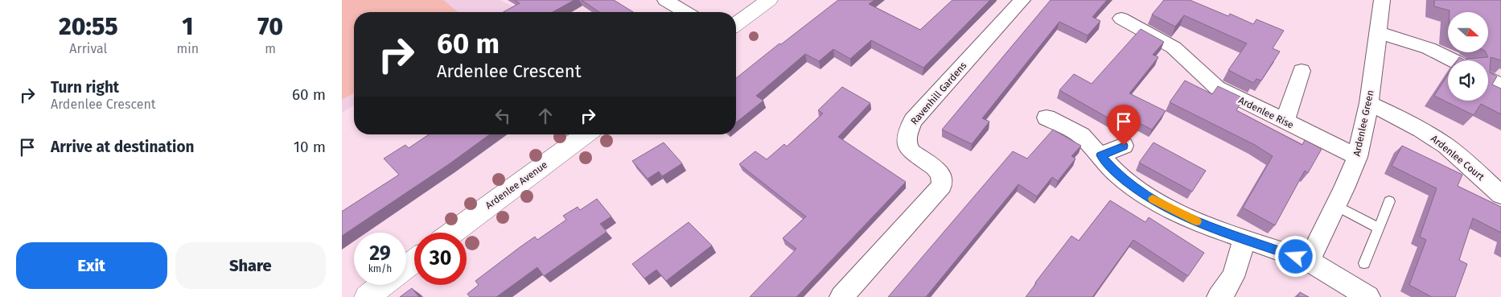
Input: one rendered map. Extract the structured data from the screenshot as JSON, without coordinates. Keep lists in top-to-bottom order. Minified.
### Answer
{"streets":{"street":["Ravenhill Gardens","Ardenlee Rise","Ardenlee Green","Ardenlee Court","Ardenlee Avenue"]},"crossings":[["Ardenlee Rise","Ardenlee Green"],["Ardenlee Green","Ardenlee Court"]],"north":"right","page":{"eta":["20:55","Arrival","1","min","70","m"],"turn":["60 m","Ardenlee Crescent"],"list":[{"name":"Turn right","note":"Ardenlee Crescent","value":"60 m"},{"name":"Arrive at destination","value":"10 m"}],"speed":"29 km/h","limit":"30","buttons":["Exit","Share"]}}
